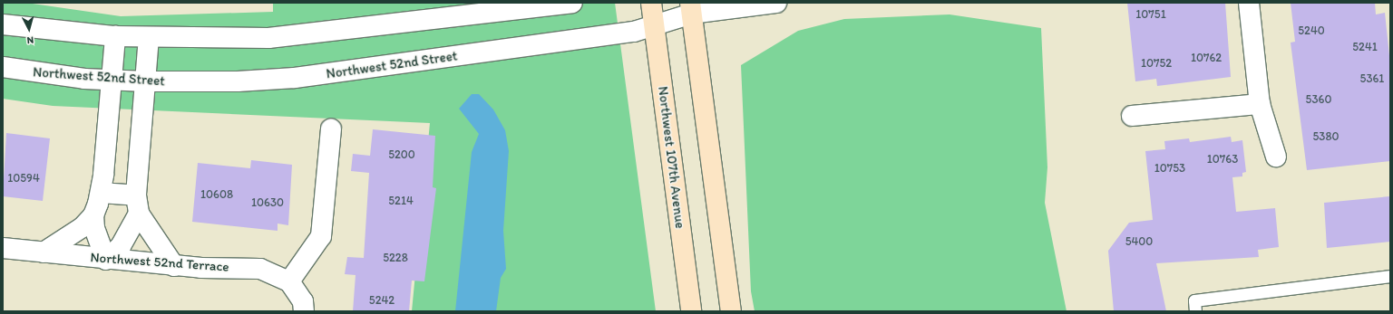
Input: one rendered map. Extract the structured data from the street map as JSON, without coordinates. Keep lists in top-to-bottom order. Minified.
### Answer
{"streets":{"main road":["Northwest 107th Avenue"],"street":["Northwest 52nd Street","Northwest 52nd Terrace"]},"crossings":[["Northwest 52nd Street","Northwest 107th Avenue"]],"house_numbers":["10751","5240","5241","10762","10752","5361","5360","5380","5200","10763","10753","10594","10608","5214","10630","5400","5228","5242"],"north":"bottom"}
